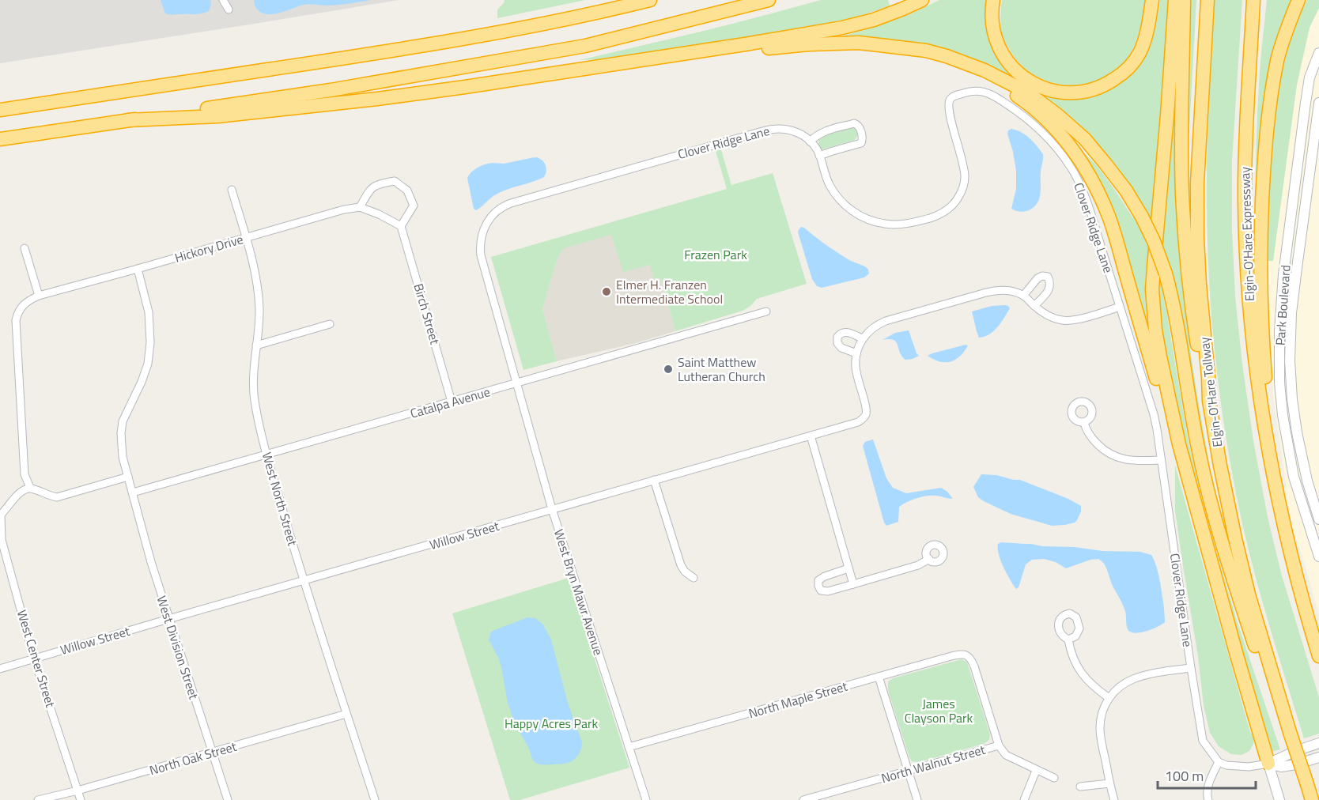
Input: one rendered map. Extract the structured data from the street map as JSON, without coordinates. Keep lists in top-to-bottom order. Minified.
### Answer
{"streets":{"highway":["Elgin-O'Hare Expressway","Elgin-O'Hare Tollway"],"street":["Clover Ridge Lane","Hickory Drive","Park Boulevard","Birch Street","Catalpa Avenue","West North Street","Willow Street","West Bryn Mawr Avenue","West Division Street","West Center Street","North Maple Street","North Oak Street","North Walnut Street"]},"crossings":[["Clover Ridge Lane","Catalpa Avenue"],["Clover Ridge Lane","West Bryn Mawr Avenue"],["Hickory Drive","West North Street"],["Birch Street","Catalpa Avenue"],["Catalpa Avenue","West North Street"],["Catalpa Avenue","West Bryn Mawr Avenue"],["Catalpa Avenue","West Division Street"],["West North Street","Willow Street"],["West North Street","North Oak Street"],["Willow Street","West Bryn Mawr Avenue"],["Willow Street","West Division Street"],["Willow Street","West Center Street"],["West Bryn Mawr Avenue","North Maple Street"],["West Division Street","North Oak Street"],["West Center Street","North Oak Street"],["North Maple Street","North Walnut Street"]],"parks":["Frazen Park","James Clayson Park","Happy Acres Park"],"places":["Elmer H. Franzen Intermediate School","Saint Matthew Lutheran Church"],"scale_bar":"100 m"}
